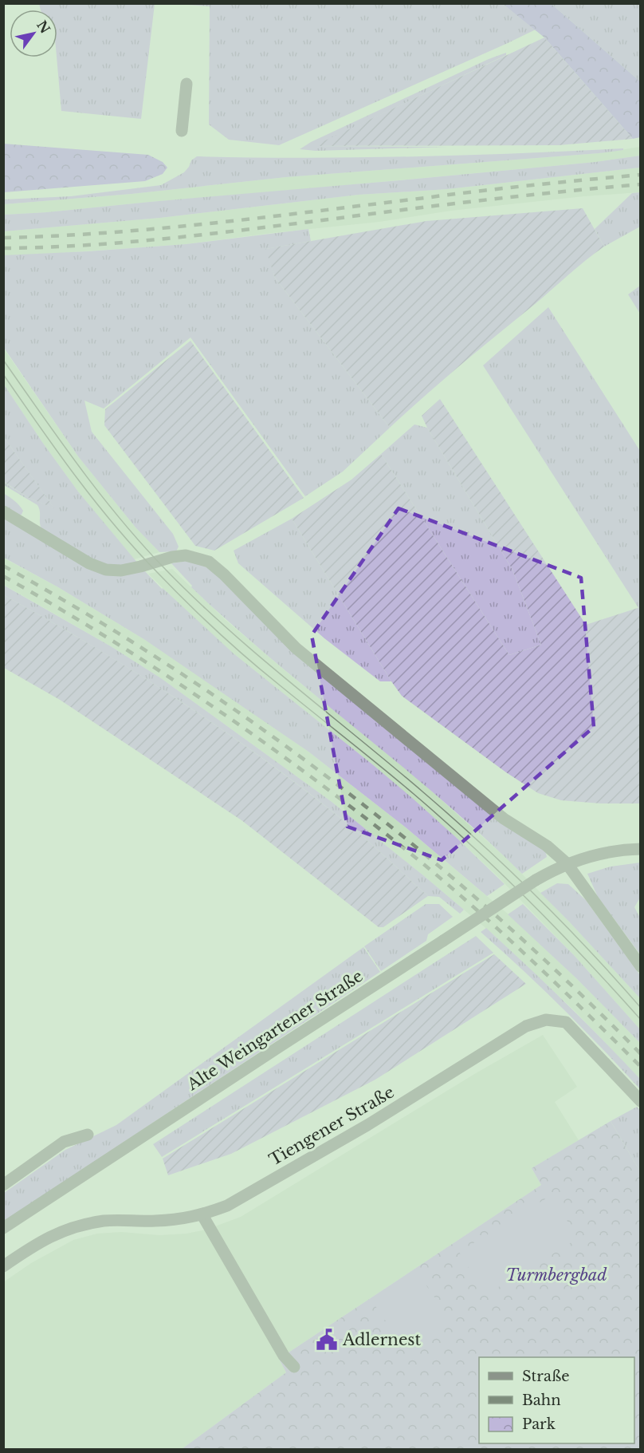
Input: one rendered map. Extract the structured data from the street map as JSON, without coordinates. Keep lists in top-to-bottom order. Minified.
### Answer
{"streets":{"street":["Alte Weingartener Straße","Tiengener Straße"]},"parks":["Turmbergbad"],"places":{"public building":["Adlernest"]},"legend":["Straße","Bahn","Park"],"north":"top right"}
